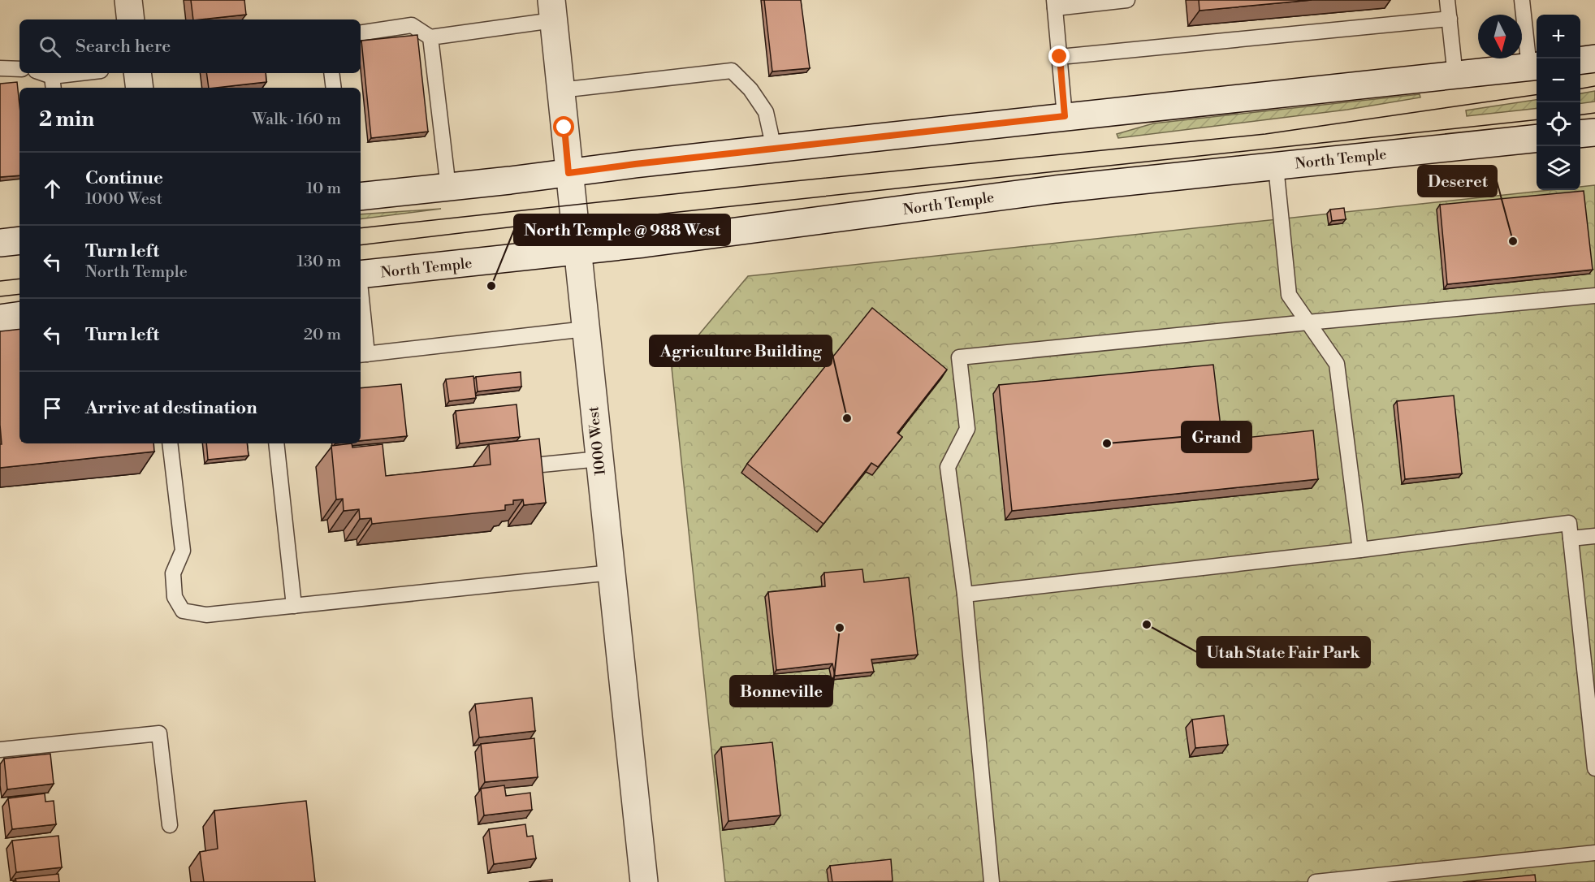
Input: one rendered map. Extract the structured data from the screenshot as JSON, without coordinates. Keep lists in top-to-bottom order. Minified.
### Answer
{"streets":{"main road":["North Temple","1000 West"]},"crossings":[["North Temple","1000 West"]],"places":["Deseret","North Temple @ 988 West","Agriculture Building","Grand","Utah State Fair Park","Bonneville"],"north":"bottom","page":{"map_buttons":["+","−"],"search":"Search here","heading":["2 min","Walk · 160 m"],"list":[["Continue","1000 West","10 m"],["Turn left","North Temple","130 m"],["Turn left","20 m"],"Arrive at destination"]}}
